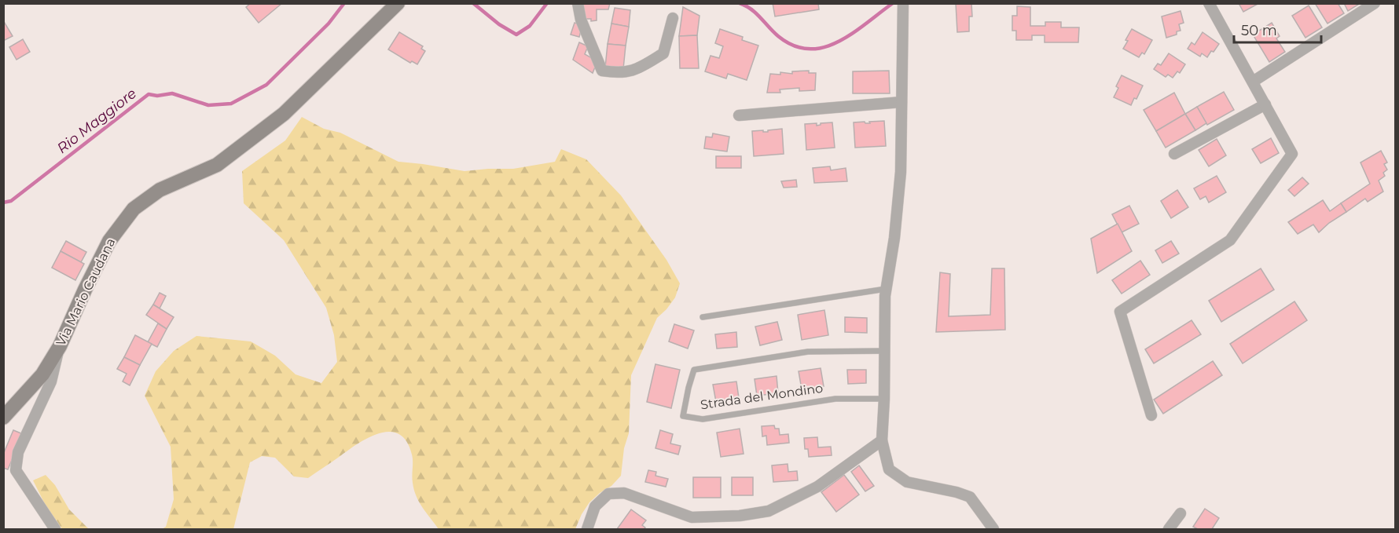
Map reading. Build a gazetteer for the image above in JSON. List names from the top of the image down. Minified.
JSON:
{"streets":{"main road":["Via Mario Caudana"],"lane":["Strada del Mondino"]},"water":["Rio Maggiore"],"scale_bar":"50 m"}
